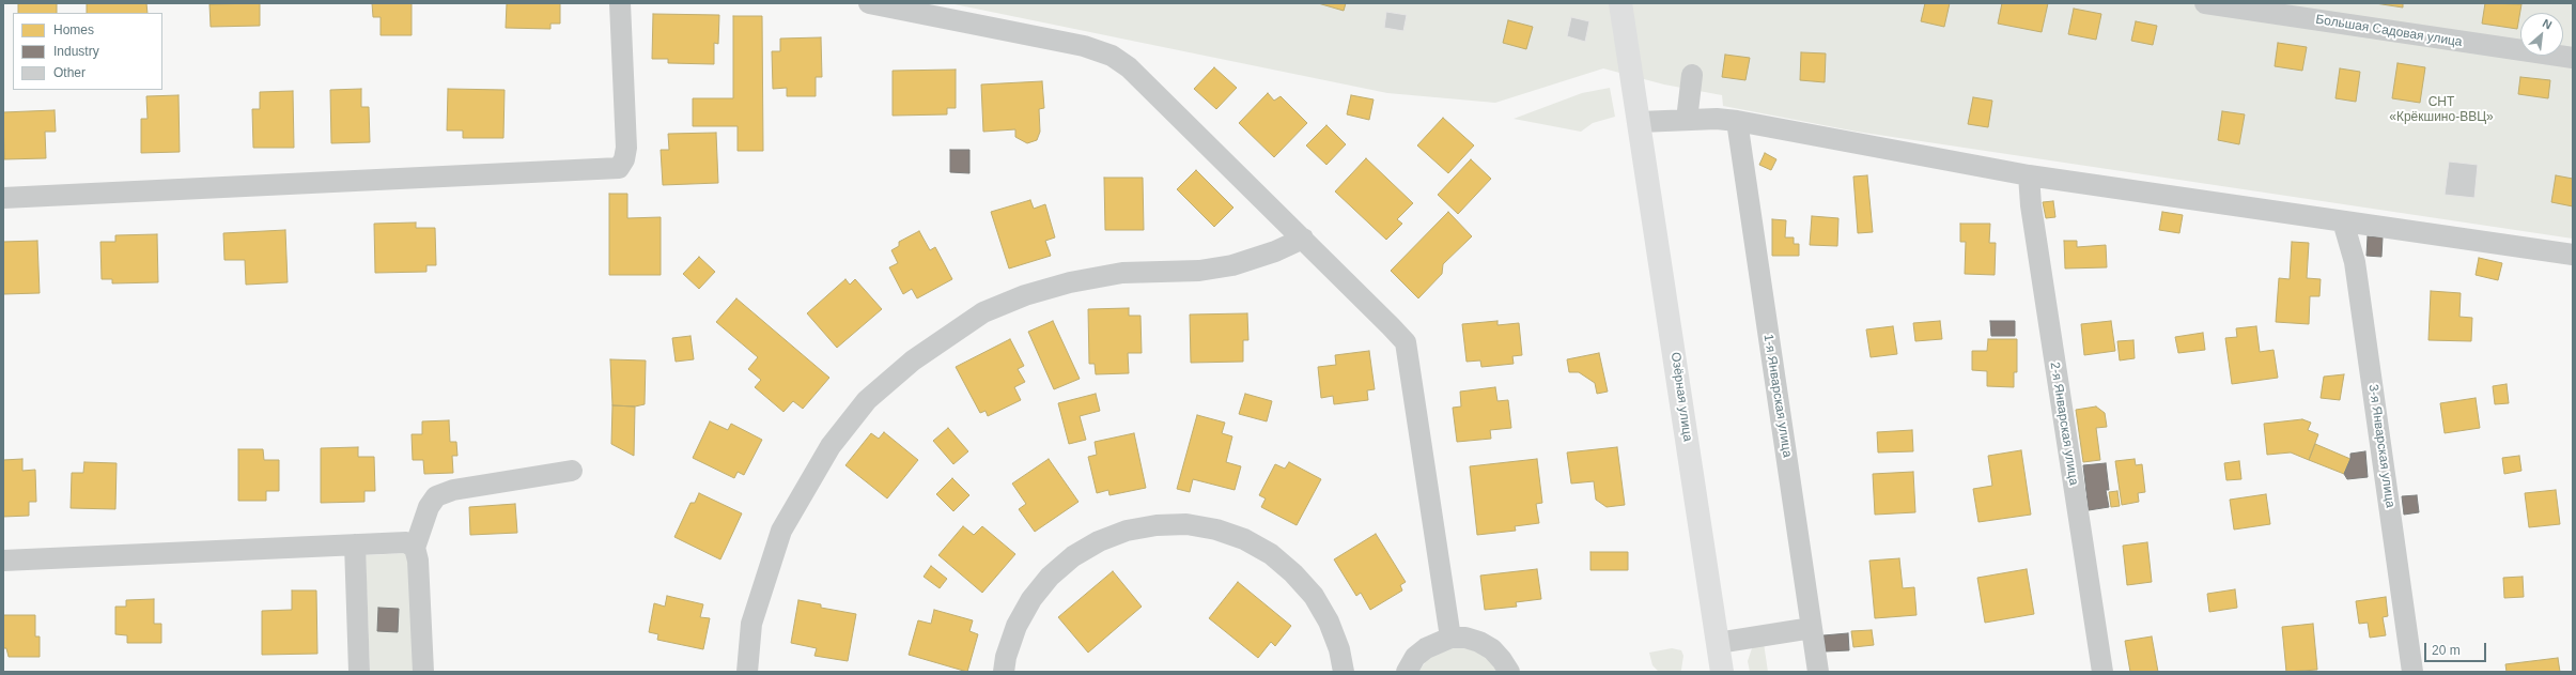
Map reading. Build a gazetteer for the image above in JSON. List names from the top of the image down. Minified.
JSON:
{"streets":{"main road":["Озёрная улица"],"street":["Большая Садовая улица","1-я Январская улица","2-я Январская улица","3-я Январская улица"]},"parks":["СНТ «Крёкшино-ВВЦ»"],"legend":["Homes","Industry","Other"],"scale_bar":"20 m","north":"top right"}
